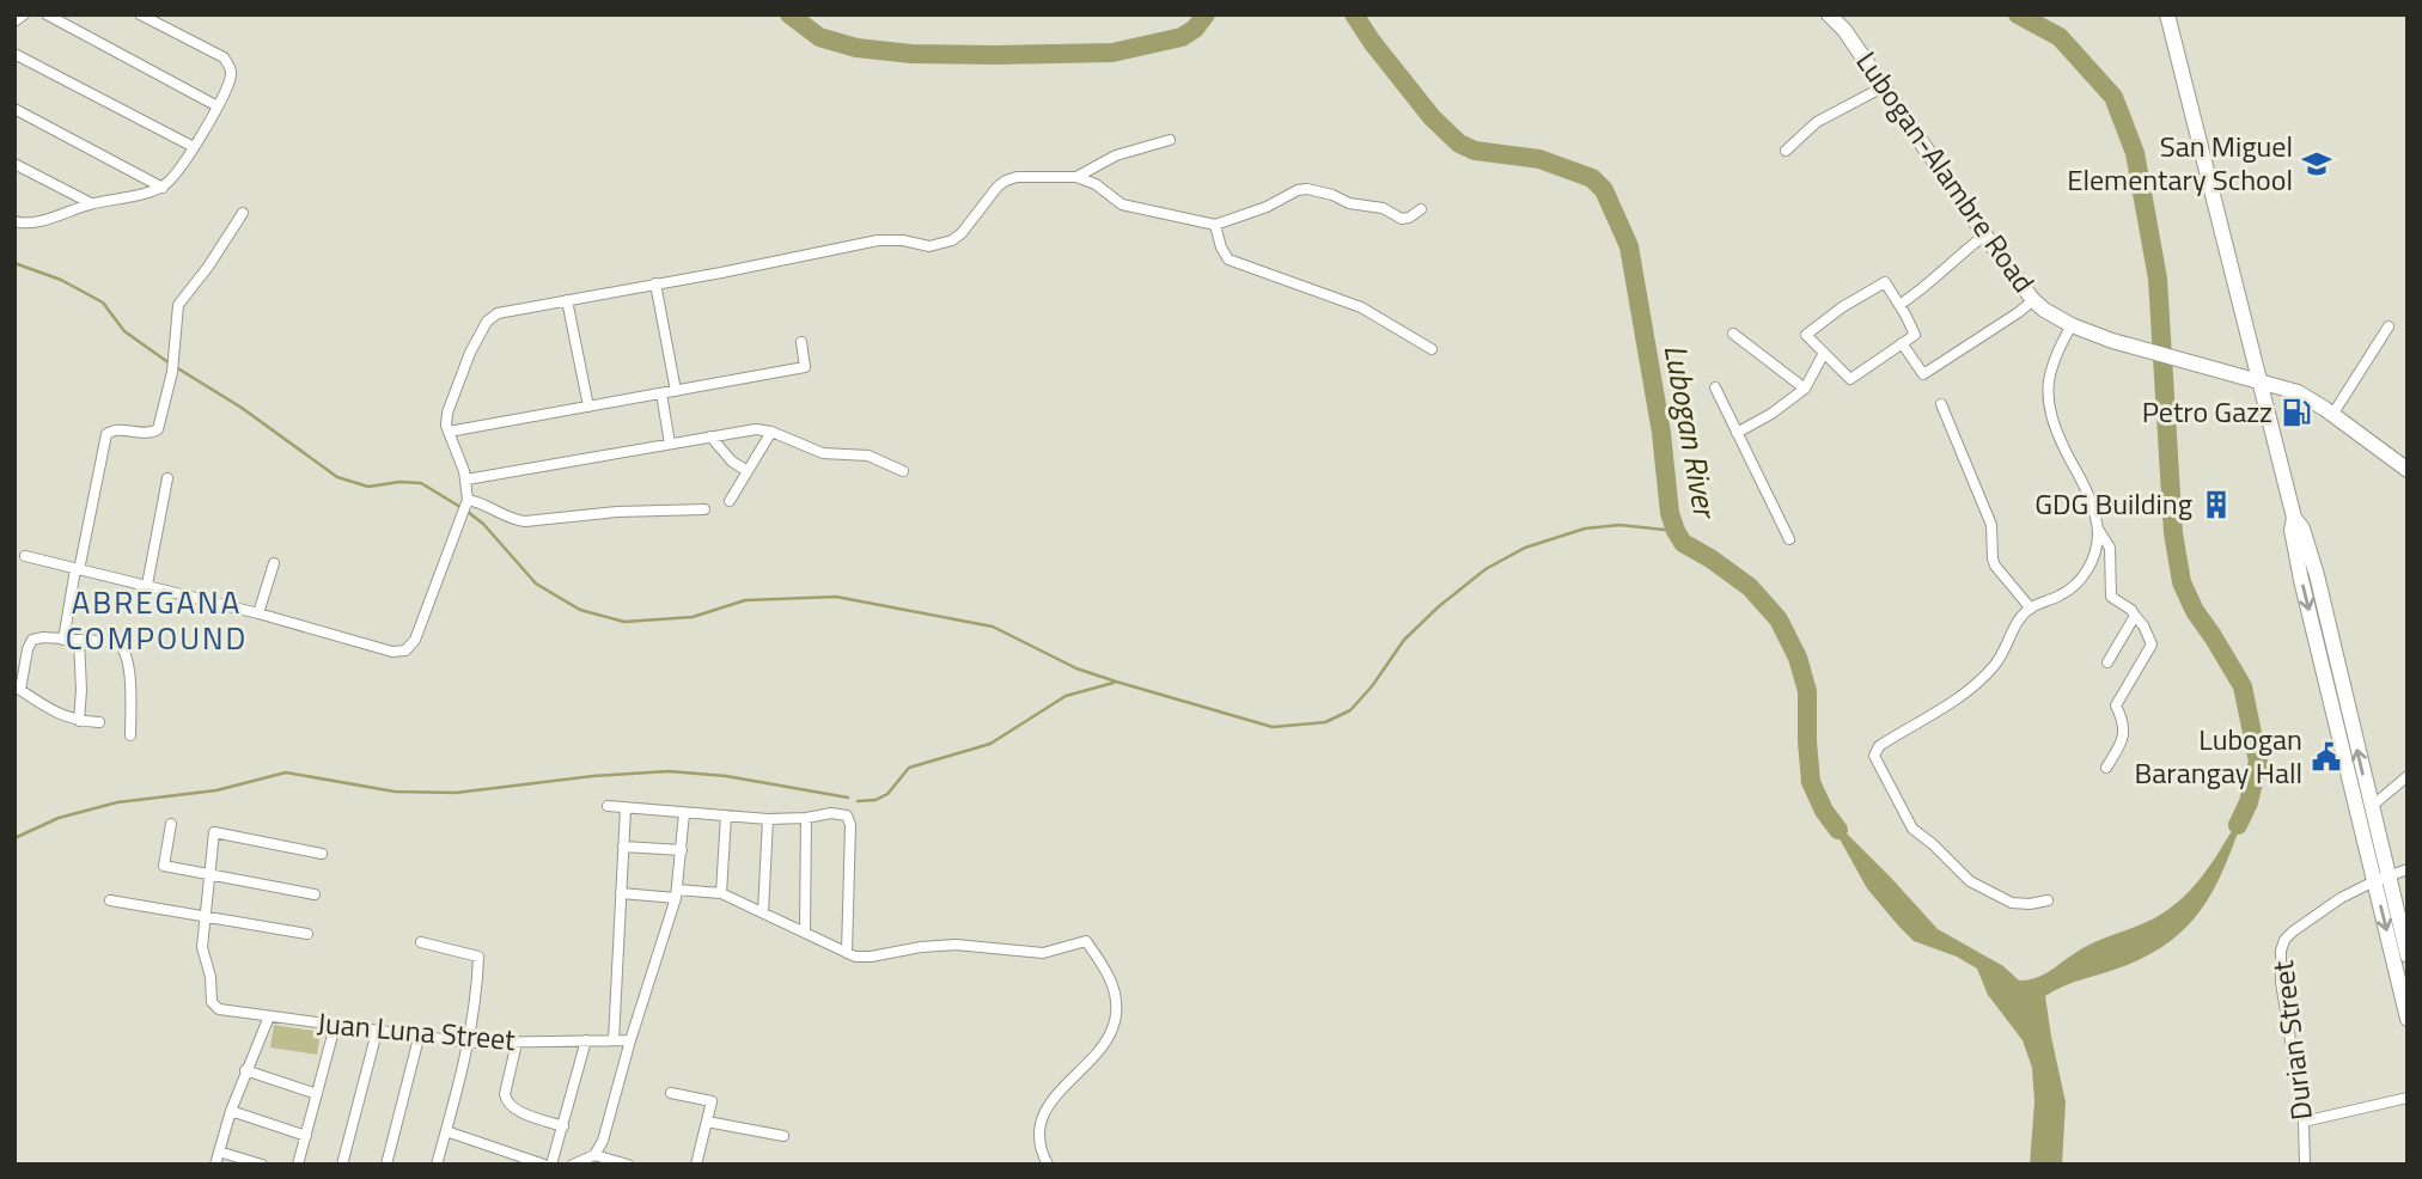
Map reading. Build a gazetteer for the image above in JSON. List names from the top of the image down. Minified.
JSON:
{"streets":{"main road":["Lubogan-Alambre Road"],"street":["Juan Luna Street","Durian Street"]},"districts":["ABREGANA COMPOUND"],"water":["Lubogan River"],"places":{"school or university":["San Miguel Elementary School"],"fuel station":["Petro Gazz"],"building":["GDG Building"],"public building":["Lubogan Barangay Hall"]}}
